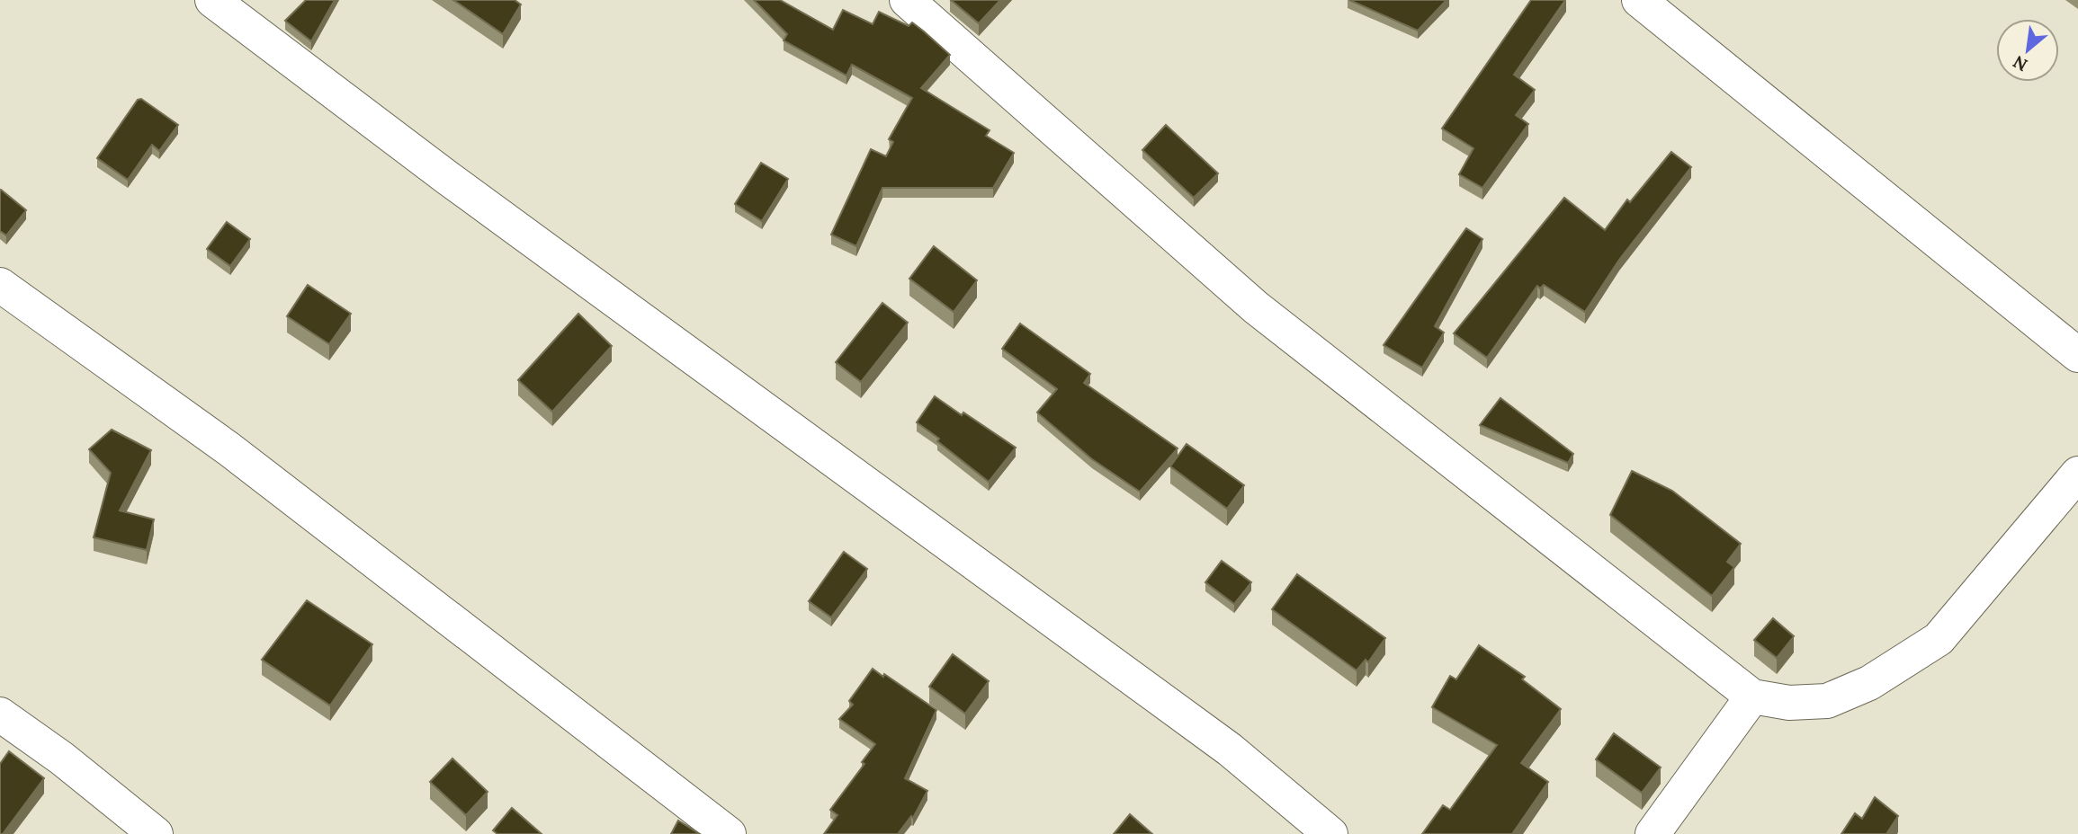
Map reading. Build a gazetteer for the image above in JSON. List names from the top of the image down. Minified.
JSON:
{"north":"bottom left"}
